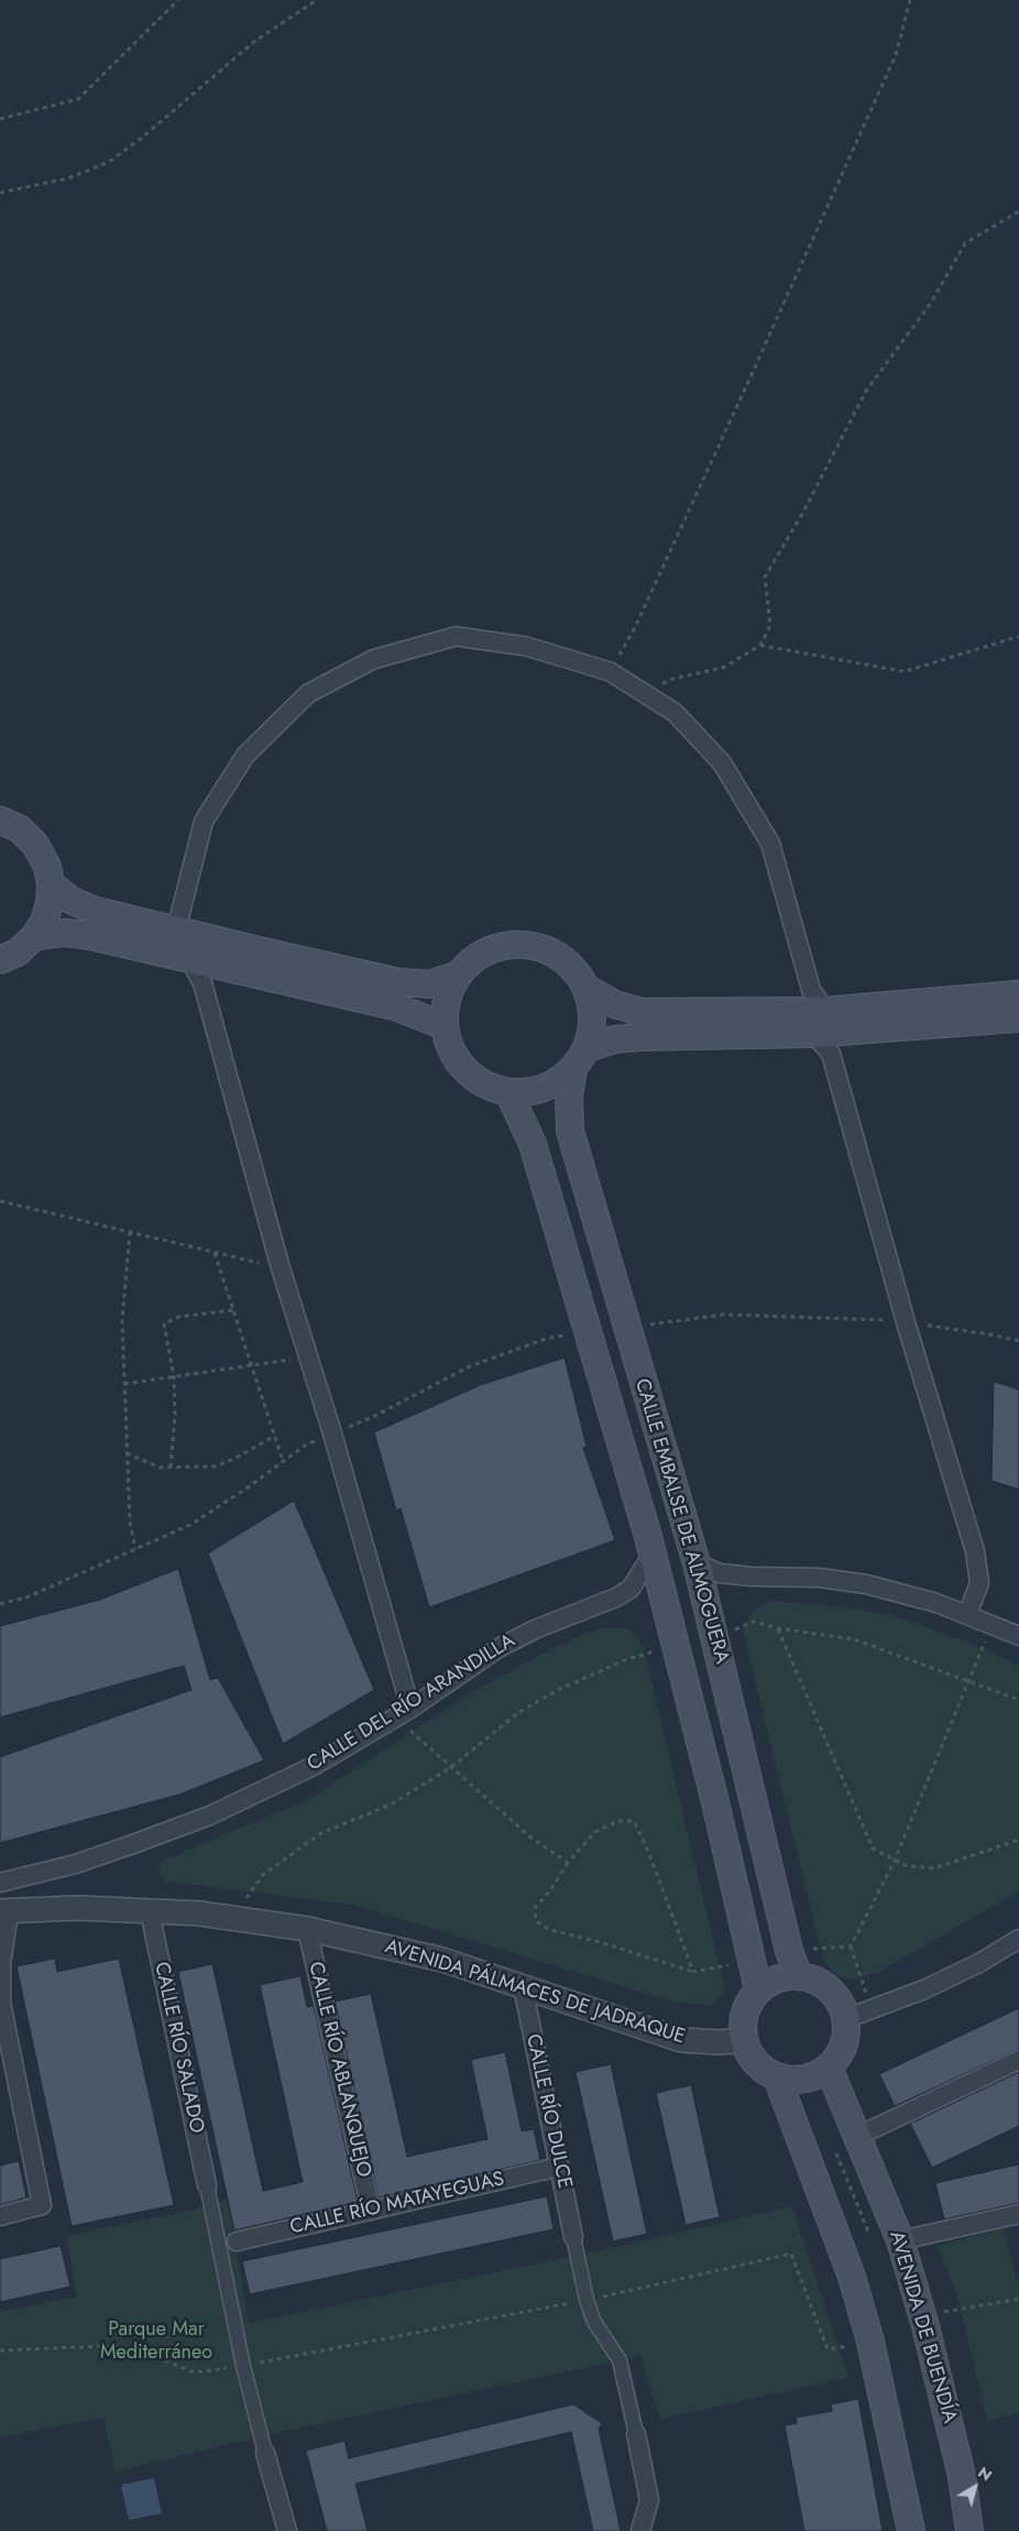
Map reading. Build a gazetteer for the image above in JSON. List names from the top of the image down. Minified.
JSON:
{"streets":{"main road":["CALLE EMBALSE DE ALMOGUERA","AVENIDA DE BUENDÍA"],"street":["CALLE DEL RÍO ARANDILLA","AVENIDA PÁLMACES DE JADRAQUE","CALLE RÍO SALADO","CALLE RÍO ABLANQUEJO","CALLE RÍO DULCE","CALLE RÍO MATAYEGUAS"]},"crossings":[["CALLE EMBALSE DE ALMOGUERA","CALLE DEL RÍO ARANDILLA"],["CALLE EMBALSE DE ALMOGUERA","AVENIDA PÁLMACES DE JADRAQUE"],["CALLE EMBALSE DE ALMOGUERA","AVENIDA DE BUENDÍA"],["AVENIDA PÁLMACES DE JADRAQUE","CALLE RÍO SALADO"],["AVENIDA PÁLMACES DE JADRAQUE","CALLE RÍO ABLANQUEJO"],["AVENIDA PÁLMACES DE JADRAQUE","CALLE RÍO DULCE"],["AVENIDA PÁLMACES DE JADRAQUE","AVENIDA DE BUENDÍA"],["CALLE RÍO ABLANQUEJO","CALLE RÍO MATAYEGUAS"],["CALLE RÍO DULCE","CALLE RÍO MATAYEGUAS"]],"parks":["Parque Mar Mediterráneo"],"north":"top right"}
